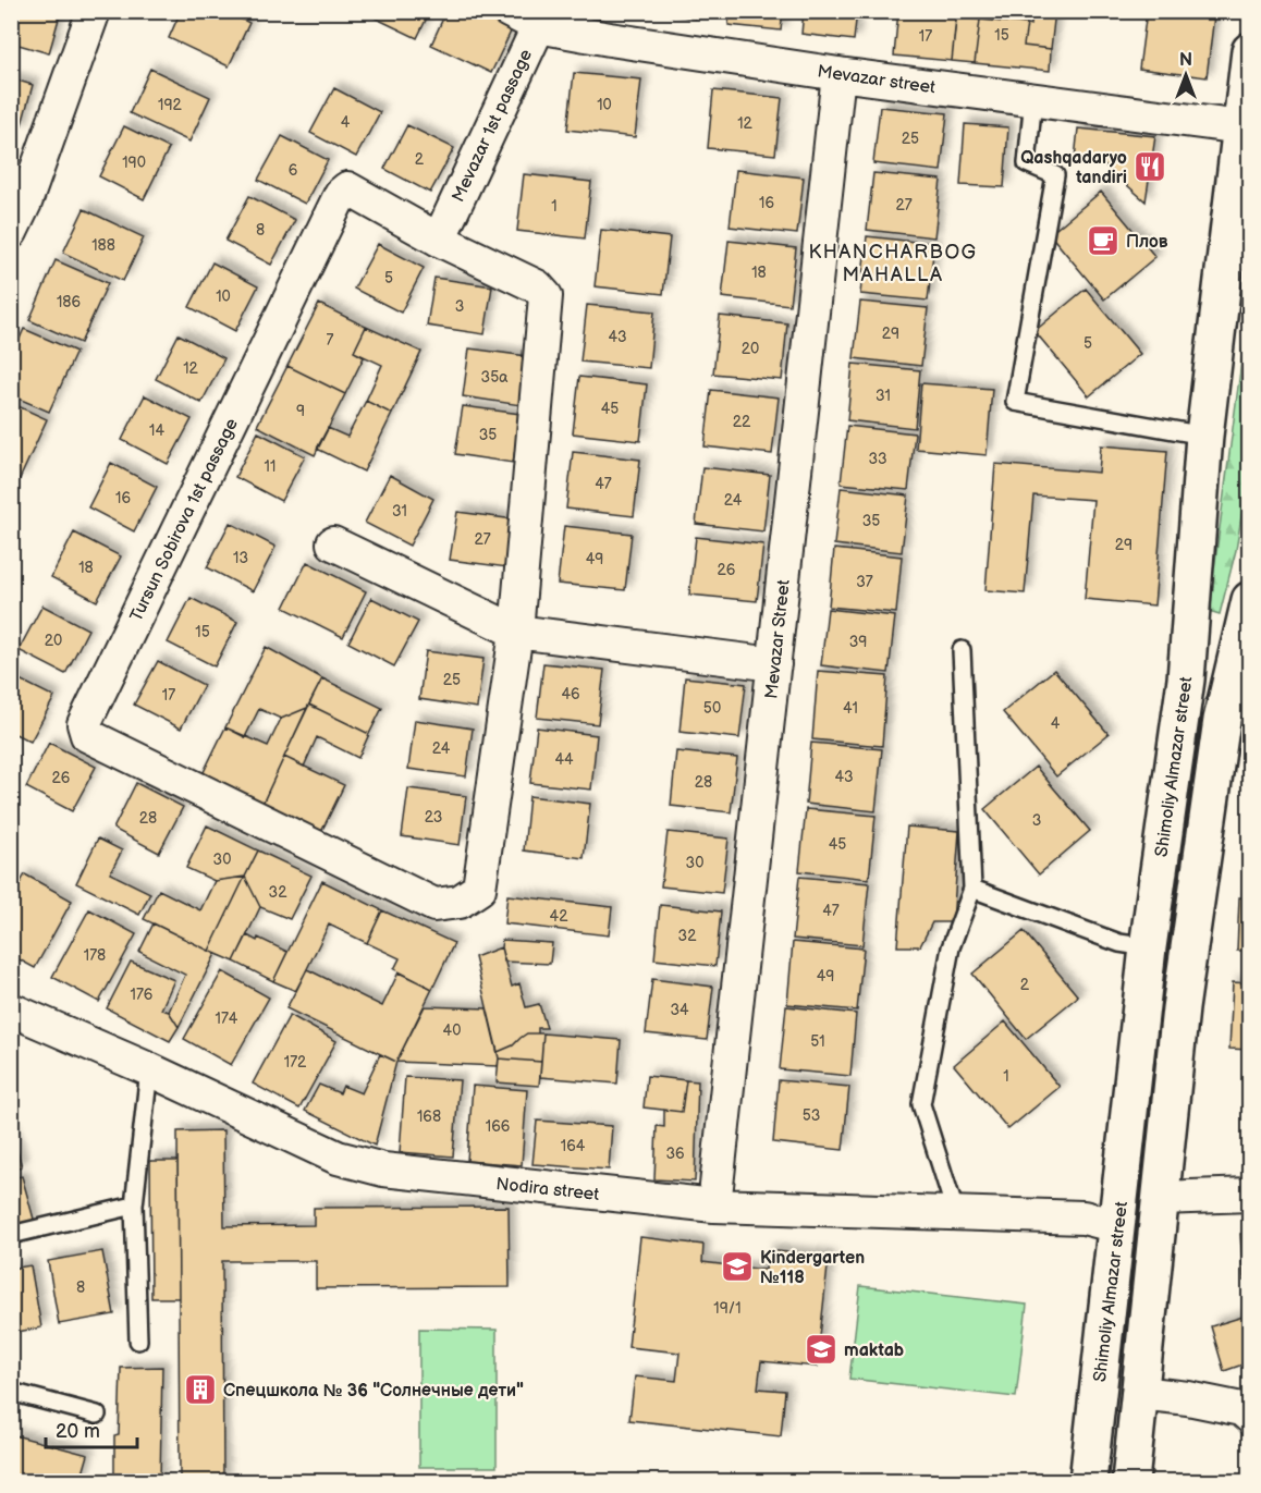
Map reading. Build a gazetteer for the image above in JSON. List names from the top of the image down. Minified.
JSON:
{"streets":{"main road":["Shimoliy Almazar street"],"street":["Mevazаr street","Mevazаr 1st passage","Tursun Sobirova 1st passage","Mevazar Street","Nodira street"]},"crossings":[["Mevazаr street","Mevazаr 1st passage"],["Mevazаr street","Mevazar Street"],["Mevazаr street","Shimoliy Almazar street"],["Mevazаr 1st passage","Tursun Sobirova 1st passage"],["Mevazar Street","Nodira street"],["Shimoliy Almazar street","Nodira street"]],"districts":["KHANCHARBOG MAHALLA"],"places":{"restaurant":["Qashqadaryo tandiri"],"cafe":["Плов"],"school or university":["Kindergarten №118","maktab"],"building":["Спецшкола № 36 \"Солнечные дети\""]},"house_numbers":["15","17","192","10","4","12","25","2","190","6","16","27","1","8","188","18","5","10","186","3","29","43","7","5","20","12","35а","31","45","9","22","14","35","33","11","47","16","24","31","35","27","29","13","49","18","26","37","15","20","39","25","46","17","50","41","4","24","44","43","26","28","23","28","3","45","30","30","32","47","42","32","178","49","2","176","34","174","40","51","172","1","53","168","166","164","36","8","19/1"],"scale_bar":"20 m","north":"top"}
